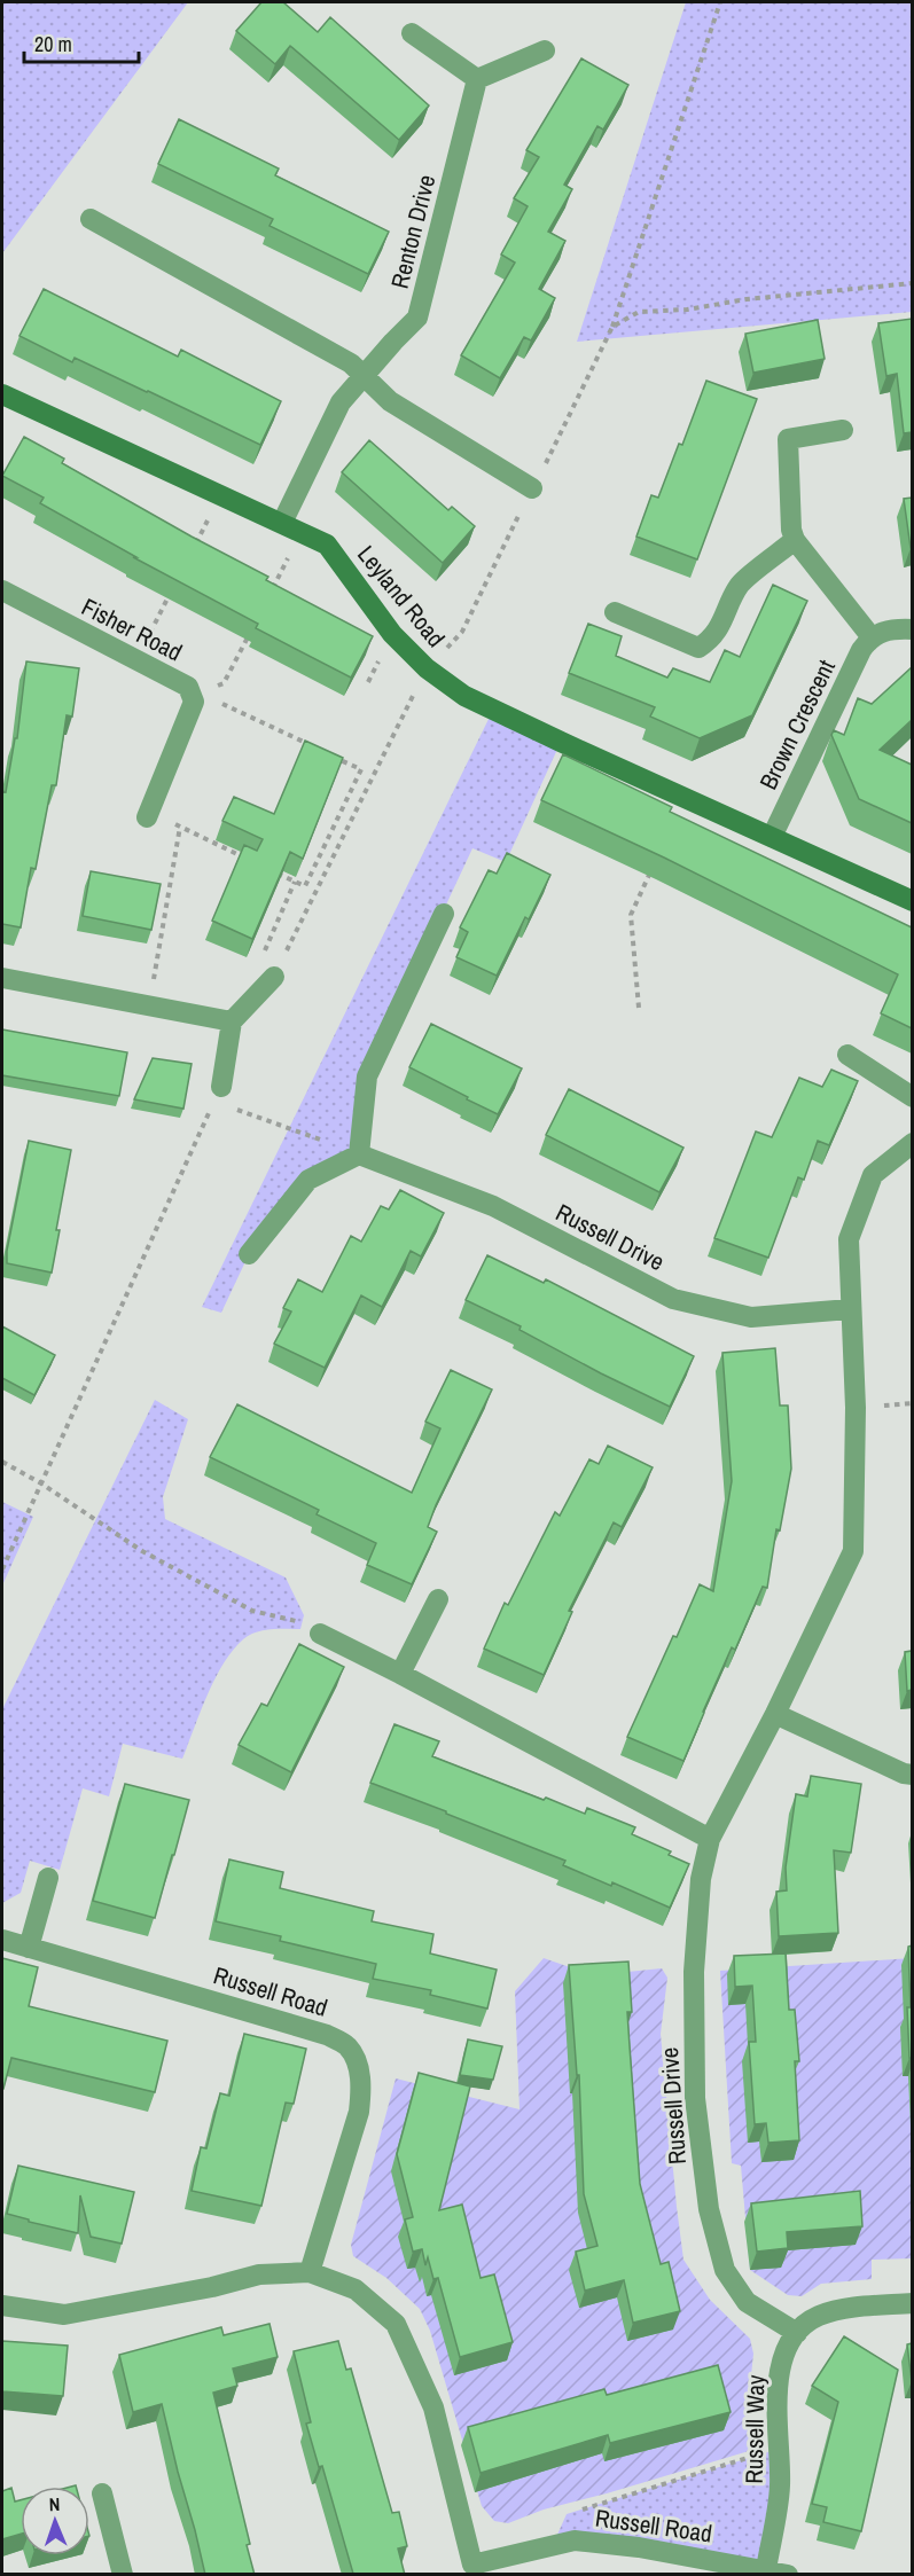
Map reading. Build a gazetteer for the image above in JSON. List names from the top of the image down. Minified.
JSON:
{"streets":{"street":["Renton Drive","Leyland Road","Fisher Road","Brown Crescent","Russell Drive","Russell Road","Russell Way"]},"crossings":[["Renton Drive","Leyland Road"],["Leyland Road","Brown Crescent"],["Russell Drive","Russell Way"],["Russell Road","Russell Way"]],"scale_bar":"20 m","north":"top"}
